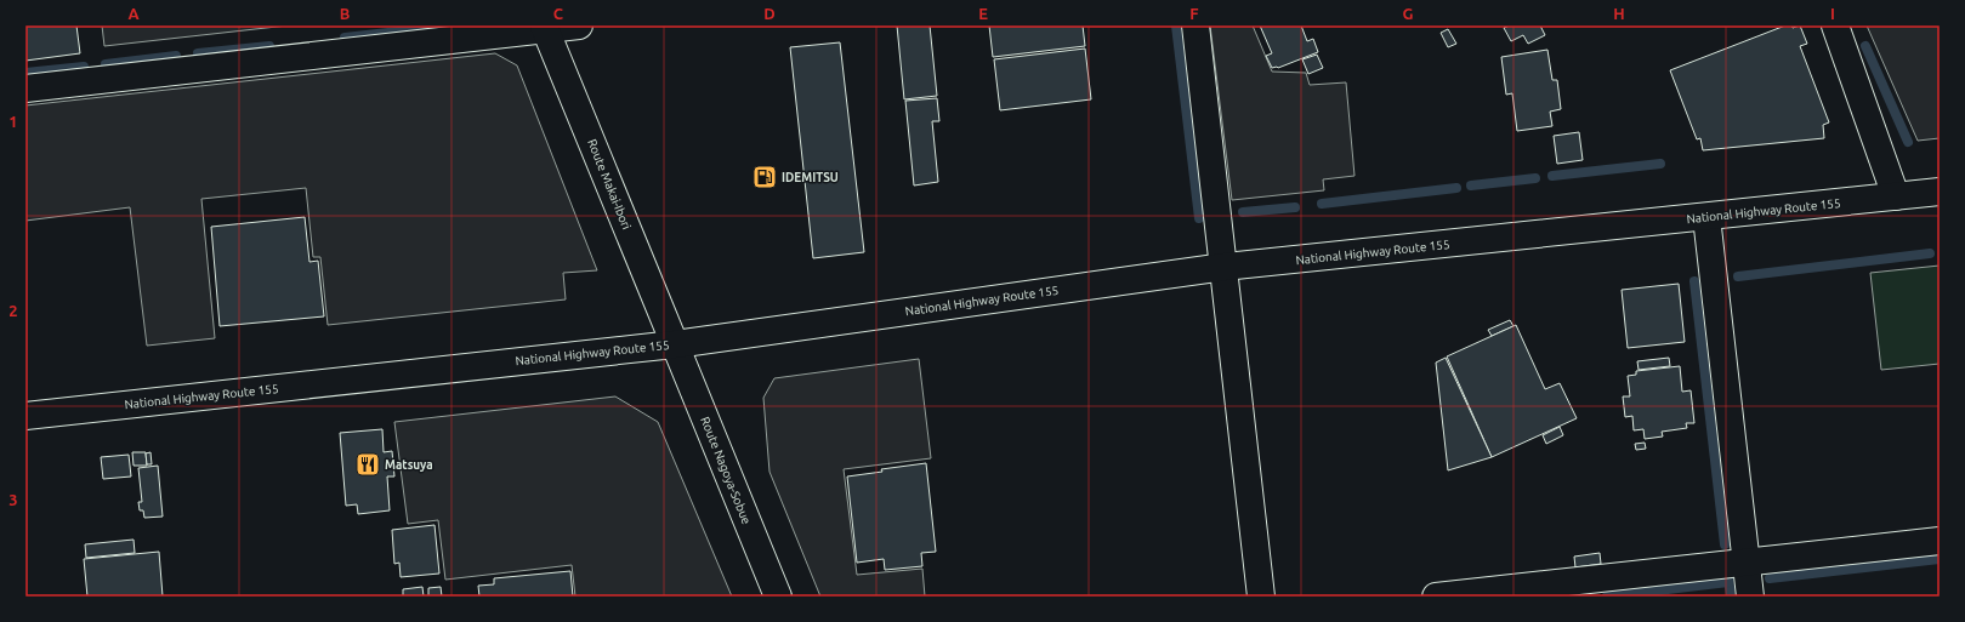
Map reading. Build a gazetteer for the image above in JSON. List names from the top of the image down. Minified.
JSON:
{"streets":{"main road":["Route Makai-Ibori","National Highway Route 155","Route Nagoya-Sobue"]},"crossings":[["Route Makai-Ibori","National Highway Route 155"],["Route Makai-Ibori","Route Nagoya-Sobue"],["National Highway Route 155","Route Nagoya-Sobue"]],"places":{"fuel station":["IDEMITSU"],"restaurant":["Matsuya"]},"grid":{"columns":["A","B","C","D","E","F","G","H","I"],"rows":["1","2","3"]}}
